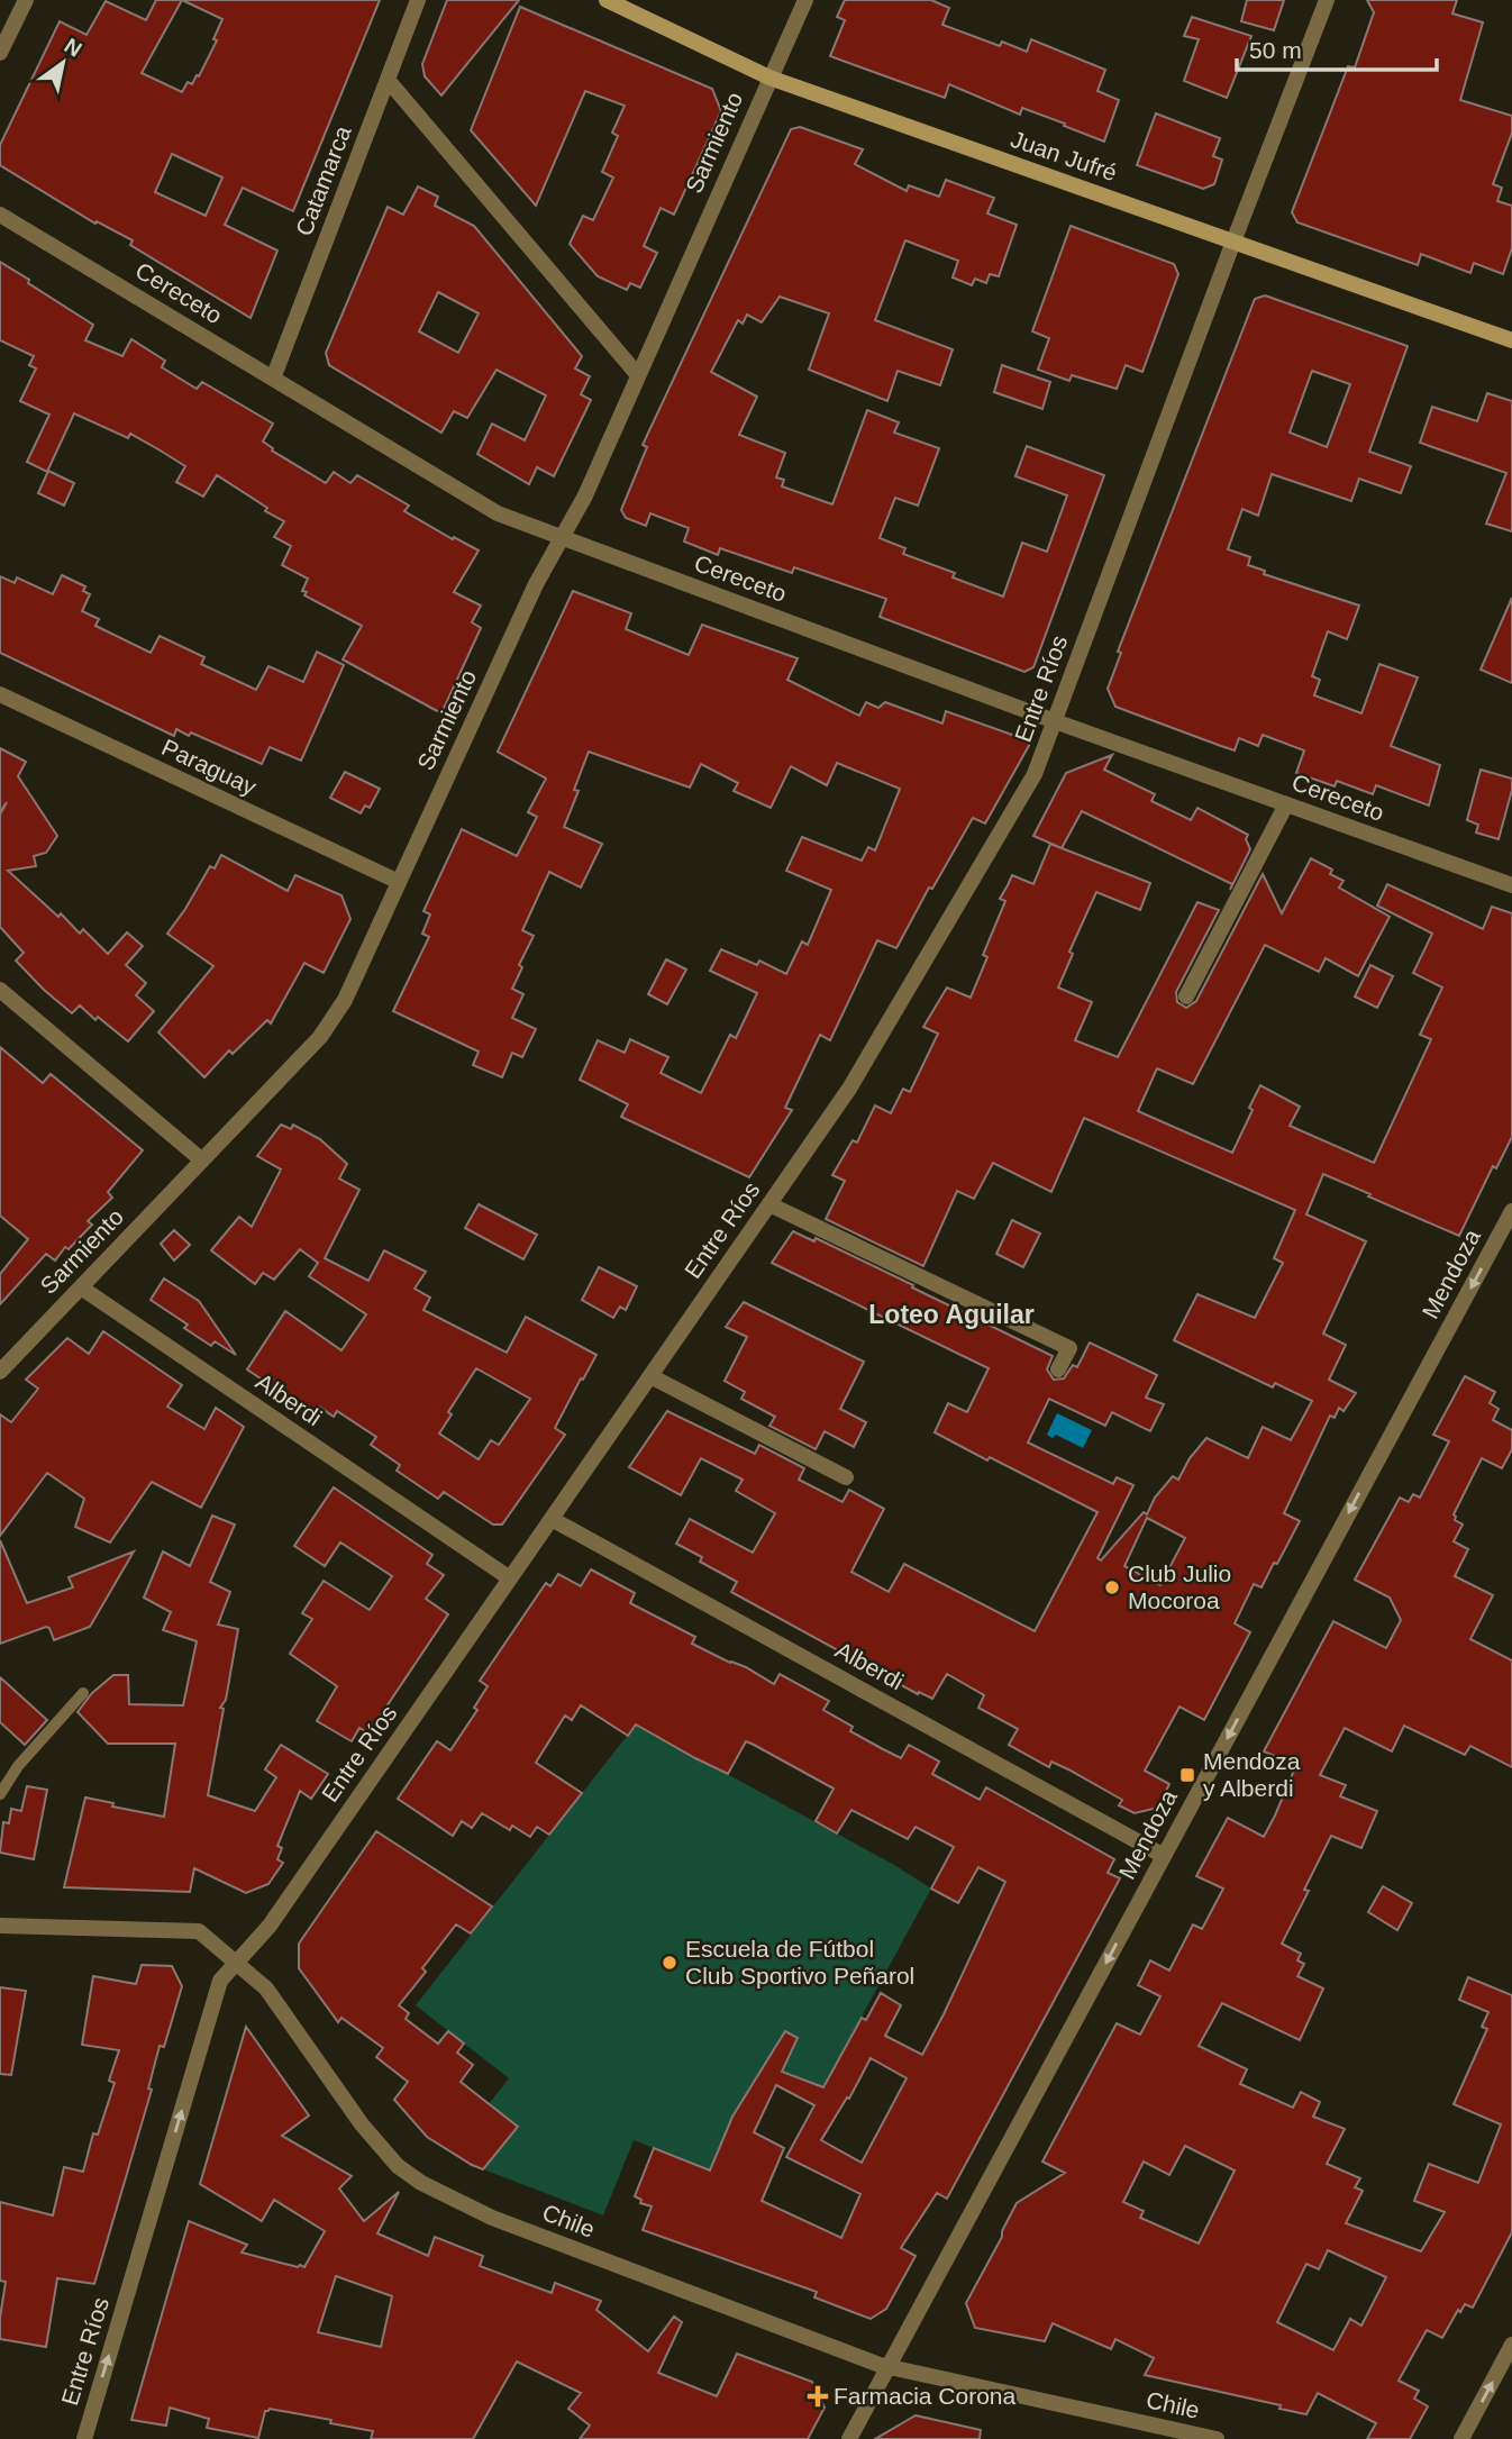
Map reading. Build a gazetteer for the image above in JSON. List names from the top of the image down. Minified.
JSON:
{"streets":{"street":["Sarmiento","Juan Jufré","Catamarca","Cereceto","Entre Ríos","Paraguay","Mendoza","Alberdi","Chile"]},"crossings":[["Sarmiento","Juan Jufré"],["Sarmiento","Cereceto"],["Sarmiento","Paraguay"],["Sarmiento","Alberdi"],["Juan Jufré","Entre Ríos"],["Catamarca","Cereceto"],["Cereceto","Entre Ríos"],["Entre Ríos","Alberdi"],["Entre Ríos","Chile"],["Mendoza","Alberdi"],["Mendoza","Chile"]],"one_way":["Mendoza"],"districts":["Loteo Aguilar"],"places":{"other":["Club Julio Mocoroa","Escuela de Fútbol Club Sportivo Peñarol"],"transit":["Mendoza y Alberdi"],"health":["Farmacia Corona"]},"scale_bar":"50 m","north":"top right"}
